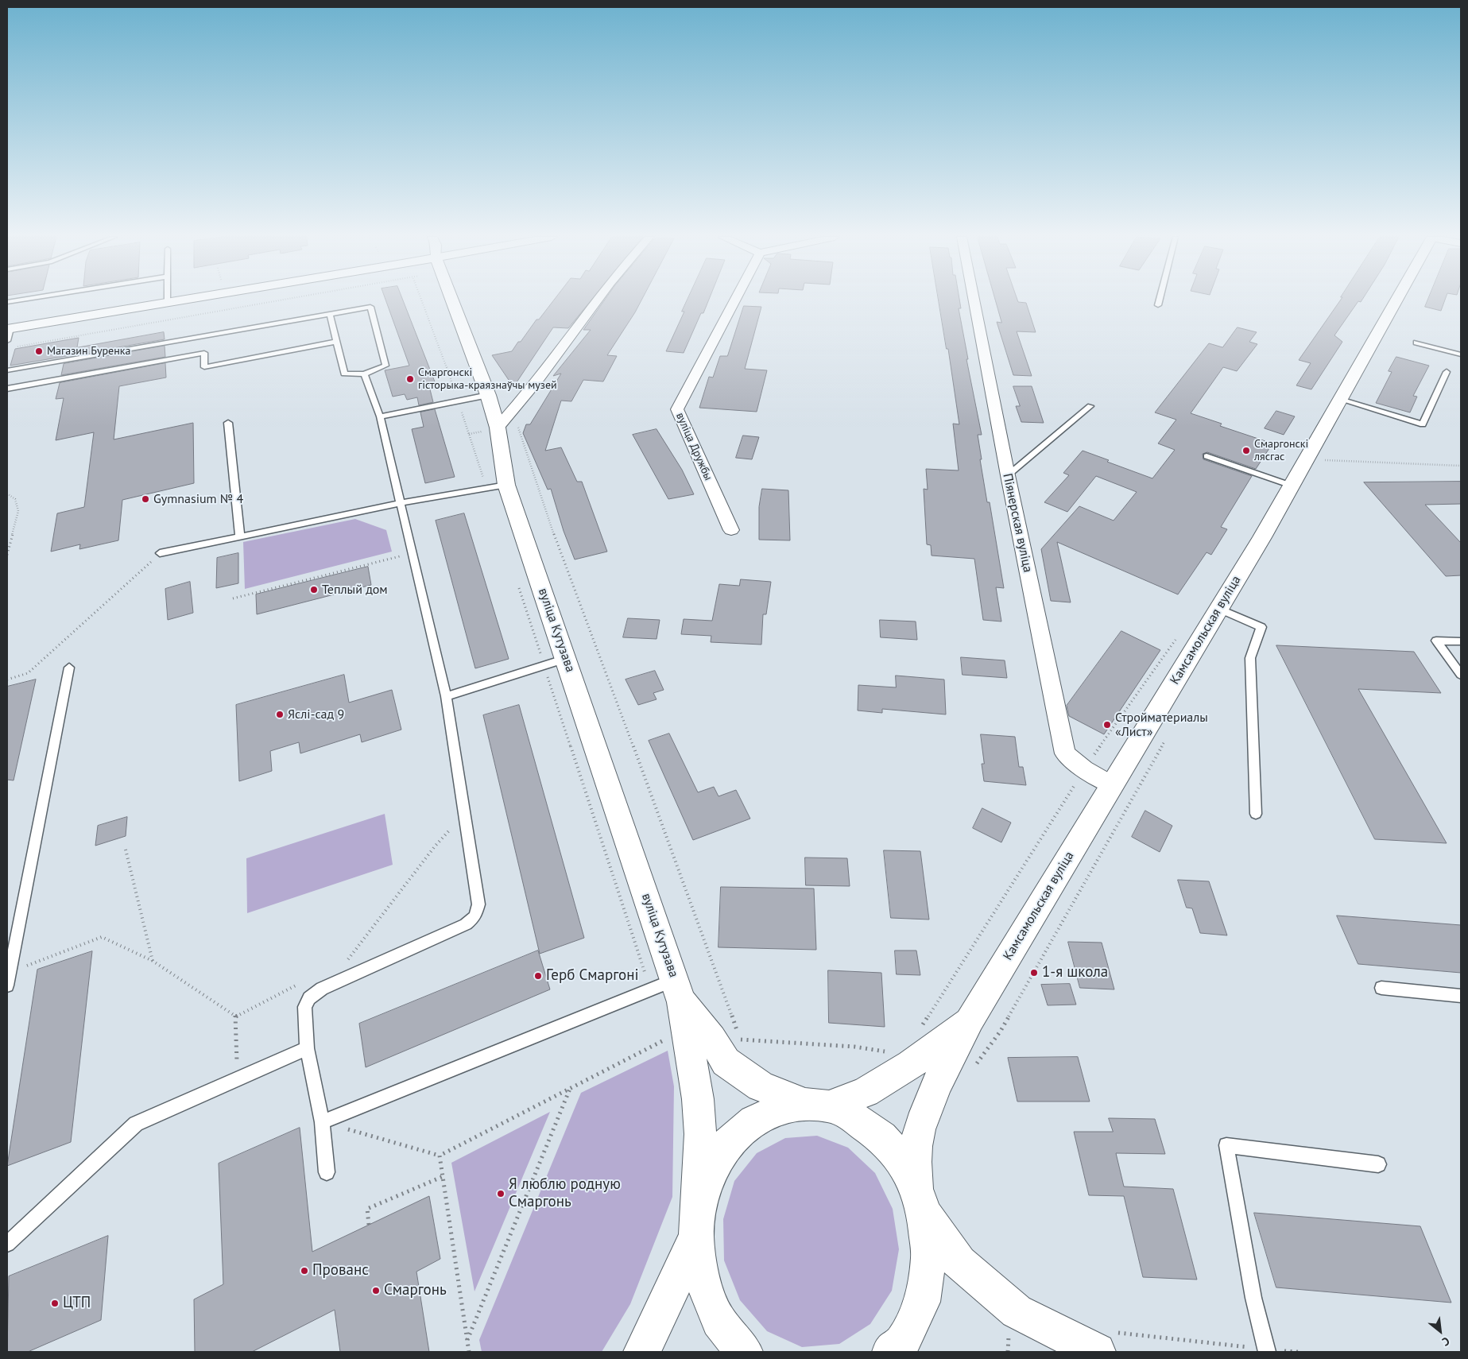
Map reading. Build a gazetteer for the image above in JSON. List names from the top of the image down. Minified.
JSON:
{"streets":{"main road":["вуліца Кутузава","Камсамольская вуліца"],"street":["вуліца Дружбы","Піянерская вуліца"]},"crossings":[["Піянерская вуліца","Камсамольская вуліца"],["вуліца Кутузава","Камсамольская вуліца"]],"places":["Магазин Буренка","Смаргонскі гісторыка-краязнаўчы музей","Смаргонскі лясгас","Gymnasium № 4","Теплый дом","Яслі-сад 9","Стройматериалы «Лист»","1-я школа","Герб Смаргоні","Я люблю родную Смаргонь","Прованс","Смаргонь","ЦТП"],"north":"bottom right"}
